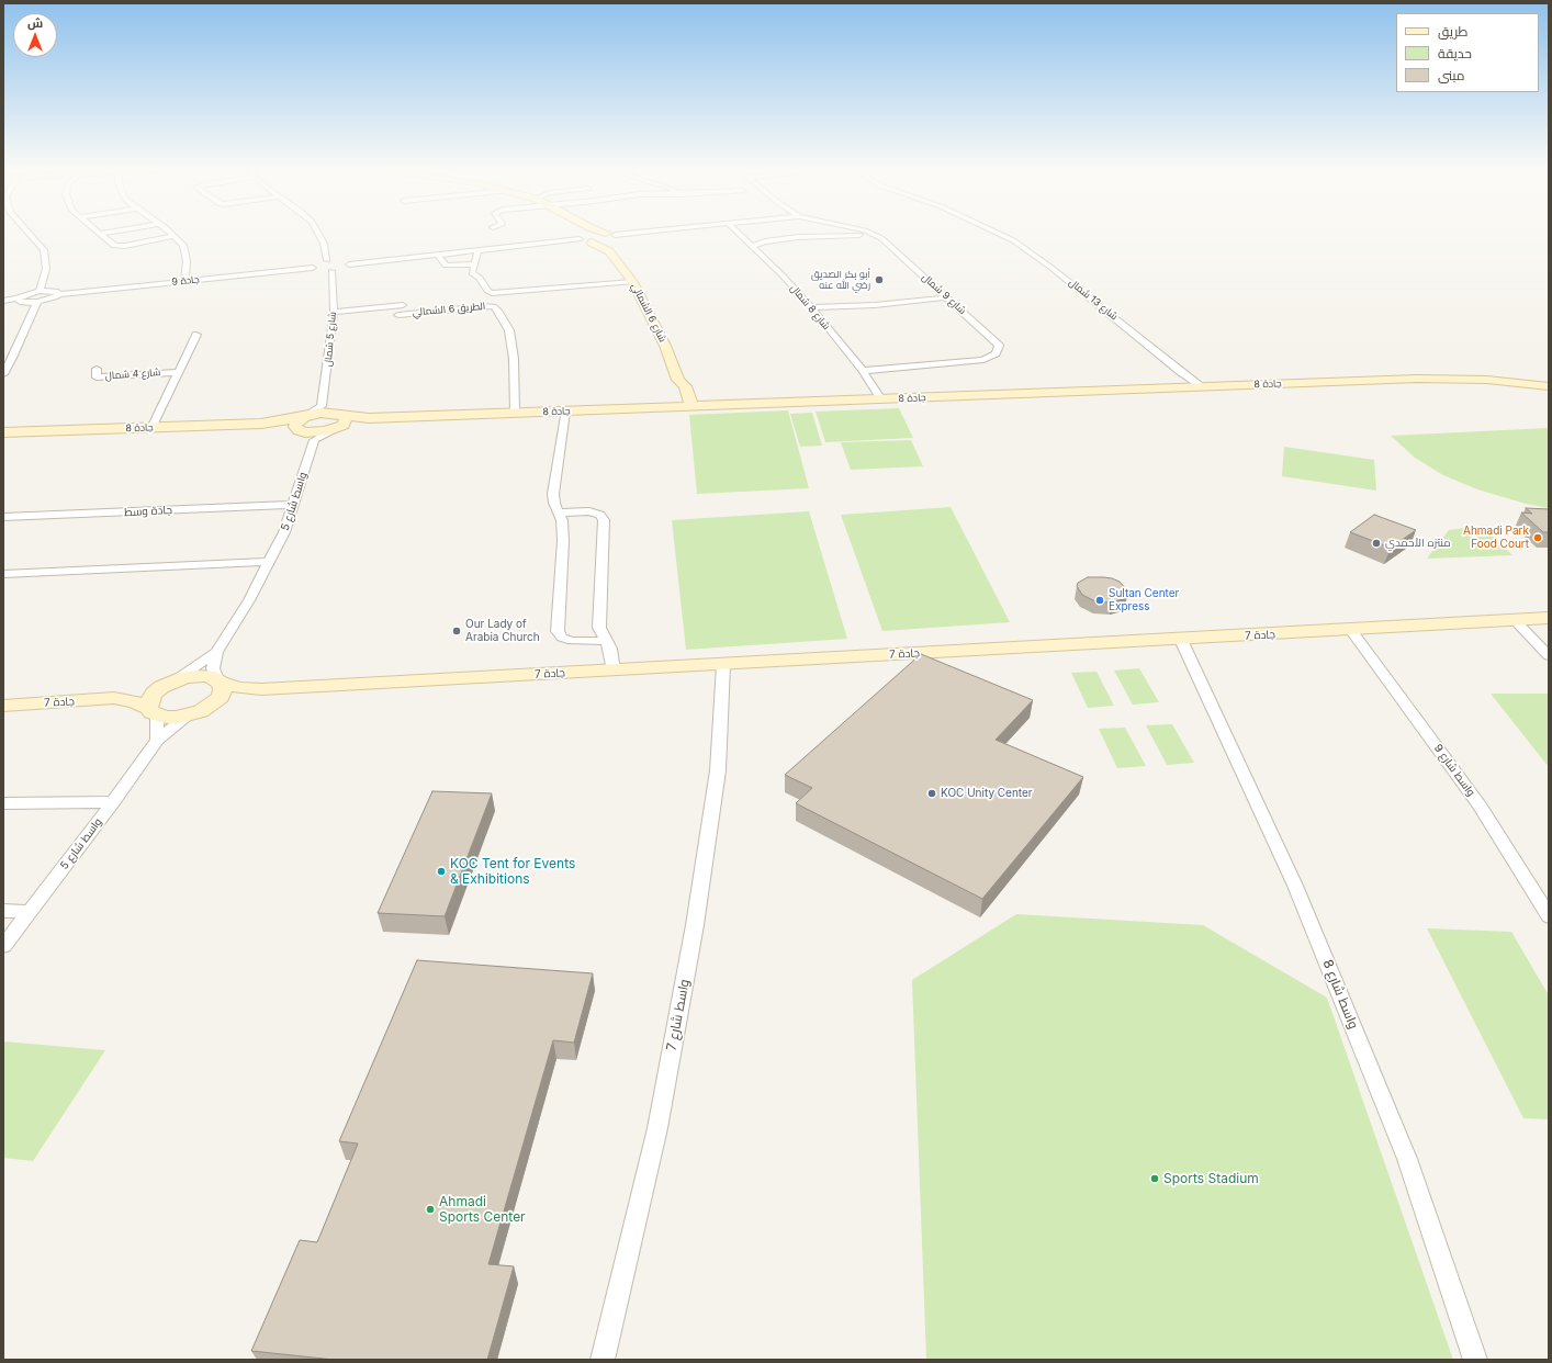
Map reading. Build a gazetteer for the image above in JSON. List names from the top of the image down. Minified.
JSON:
{"streets":{"main road":["شارع 6 الشمالي","جادة 8","جادة 7"],"street":["جادة 9","شارع 9 شمال","شارع 13 شمال","شارع 8 شمال","الطريق 6 الشمالي","شارع 5 شمال","شارع 4 شمال","واسط شارع 5","جادة وسط","واسط شارع 9","واسط شارع 8","واسط شارع 7"]},"crossings":[["جادة 9","شارع 5 شمال"],["شارع 9 شمال","شارع 8 شمال"],["شارع 13 شمال","جادة 8"],["شارع 8 شمال","جادة 8"],["الطريق 6 الشمالي","جادة 8"],["شارع 6 الشمالي","جادة 8"],["شارع 4 شمال","جادة 8"],["جادة 8","واسط شارع 5"],["واسط شارع 5","جادة وسط"],["واسط شارع 5","جادة 7"],["جادة 7","واسط شارع 9"],["جادة 7","واسط شارع 8"],["جادة 7","واسط شارع 7"]],"places":["أبو بكر الصديق رضي الله عنه","Ahmadi Park Food Court","منتزه الأحمدي","Sultan Center Express","Our Lady of Arabia Church","KOC Unity Center","KOC Tent for Events & Exhibitions","Sports Stadium","Ahmadi Sports Center"],"legend":["طريق","حديقة","مبنى"],"north":"top"}
